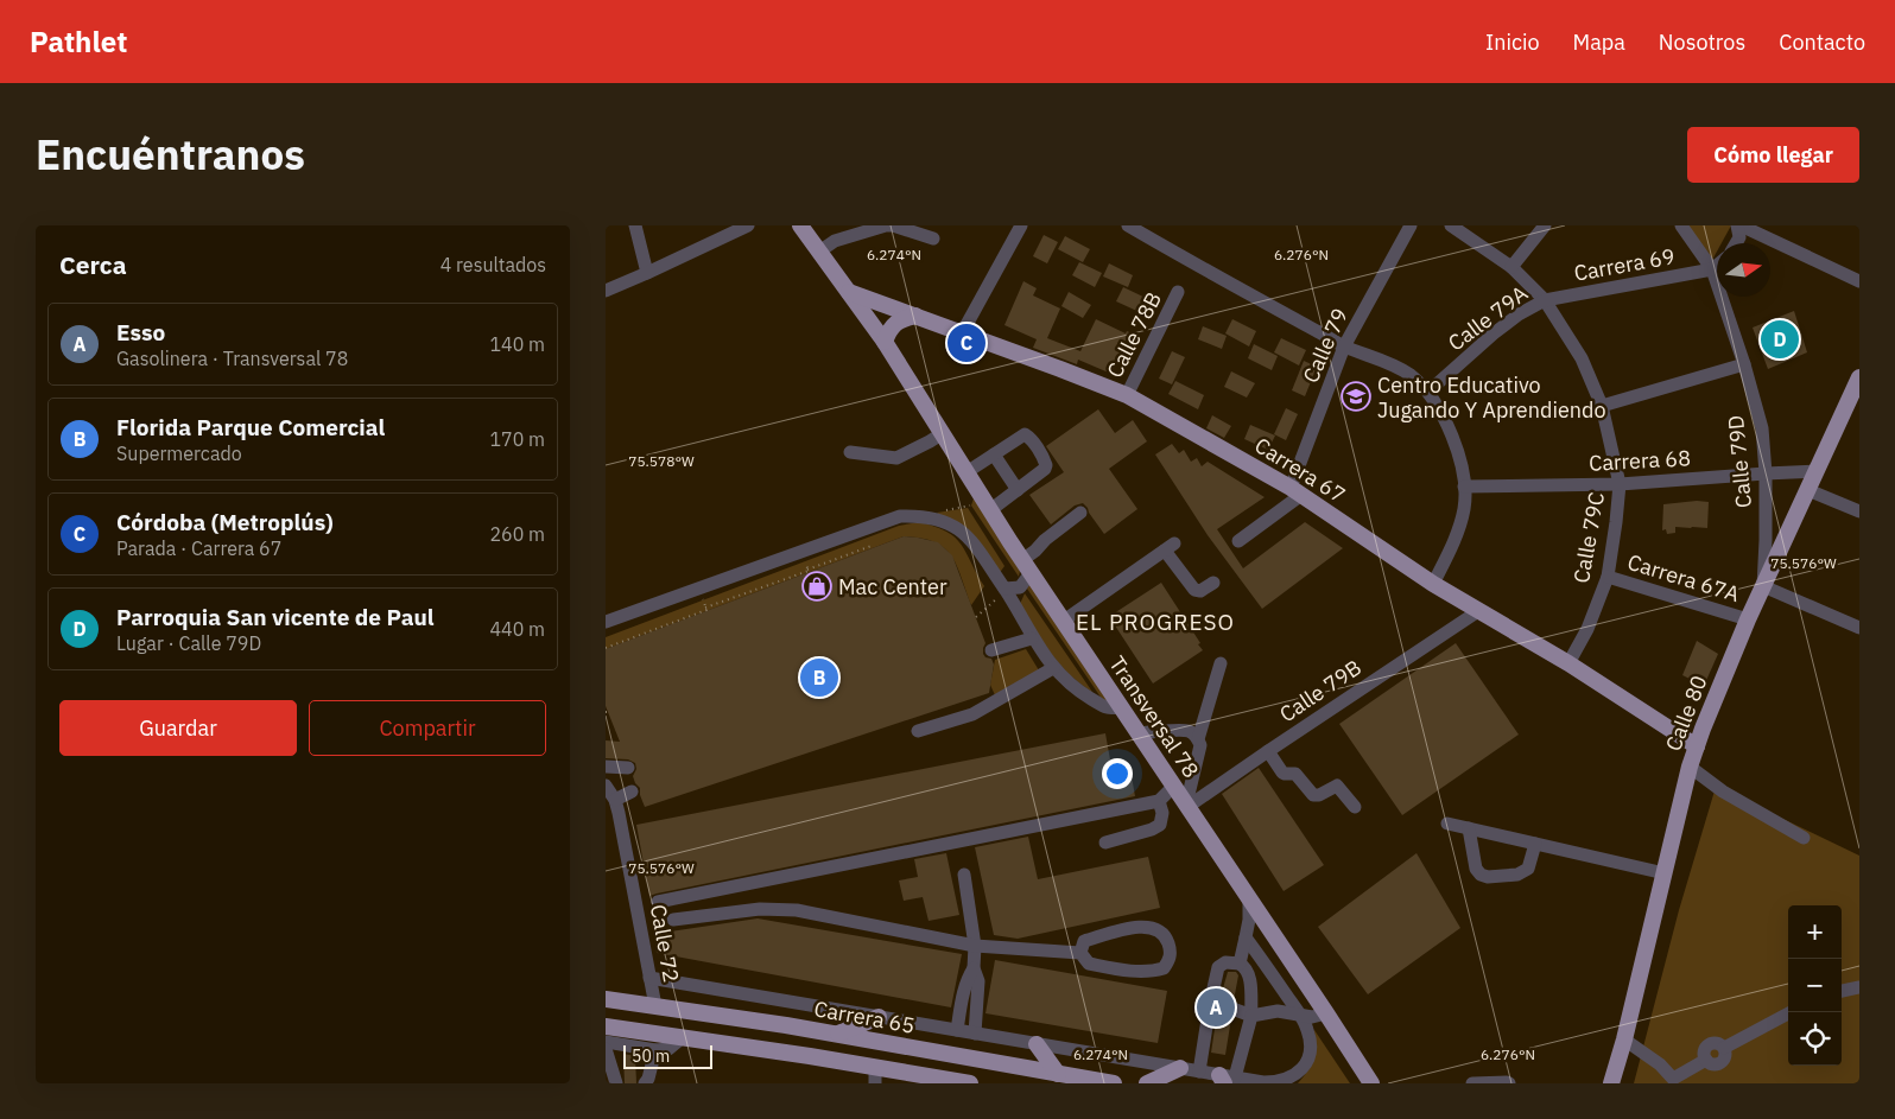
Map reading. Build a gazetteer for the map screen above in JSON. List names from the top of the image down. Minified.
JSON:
{"streets":{"main road":["Carrera 67","Calle 80","Transversal 78","Carrera 65"],"street":["Carrera 69","Calle 79A","Calle 78B","Calle 79","Carrera 68","Calle 79D","Calle 79C","Carrera 67A","Calle 79B","Calle 72"]},"crossings":[["Carrera 69","Calle 79A"],["Carrera 69","Calle 79D"],["Carrera 69","Calle 79C"],["Calle 79A","Calle 79C"],["Calle 78B","Carrera 67"],["Calle 79","Carrera 67"],["Carrera 68","Calle 79D"],["Carrera 68","Calle 79C"],["Carrera 68","Calle 80"],["Calle 79D","Carrera 67A"],["Calle 79D","Calle 80"],["Carrera 67","Calle 79C"],["Carrera 67","Calle 79B"],["Carrera 67","Calle 80"],["Carrera 67","Transversal 78"],["Calle 79C","Carrera 67A"],["Carrera 67A","Calle 80"],["Calle 79B","Transversal 78"],["Calle 72","Carrera 65"]],"districts":["EL PROGRESO"],"places":{"school or university":["Centro Educativo Jugando Y Aprendiendo"],"shop":["Mac Center"]},"scale_bar":"50 m","north":"right","page":{"header":"Pathlet","nav":["Inicio","Mapa","Nosotros","Contacto"],"title":"Encuéntranos","buttons":["Cómo llegar",["Guardar","Compartir"]],"heading":["Cerca","4 resultados"],"list":[{"mark":"A","name":"Esso","note":"Gasolinera · Transversal 78","value":"140 m"},{"mark":"B","name":"Florida Parque Comercial","note":"Supermercado","value":"170 m"},{"mark":"C","name":"Córdoba (Metroplús)","note":"Parada · Carrera 67","value":"260 m"},{"mark":"D","name":"Parroquia San vicente de Paul","note":"Lugar · Calle 79D","value":"440 m"}],"pins":["D","C","B","A"],"map_buttons":["+","−"],"scale":"50 m"},"coordinates":["6.274°N","6.276°N","75.578°W","75.576°W"]}
